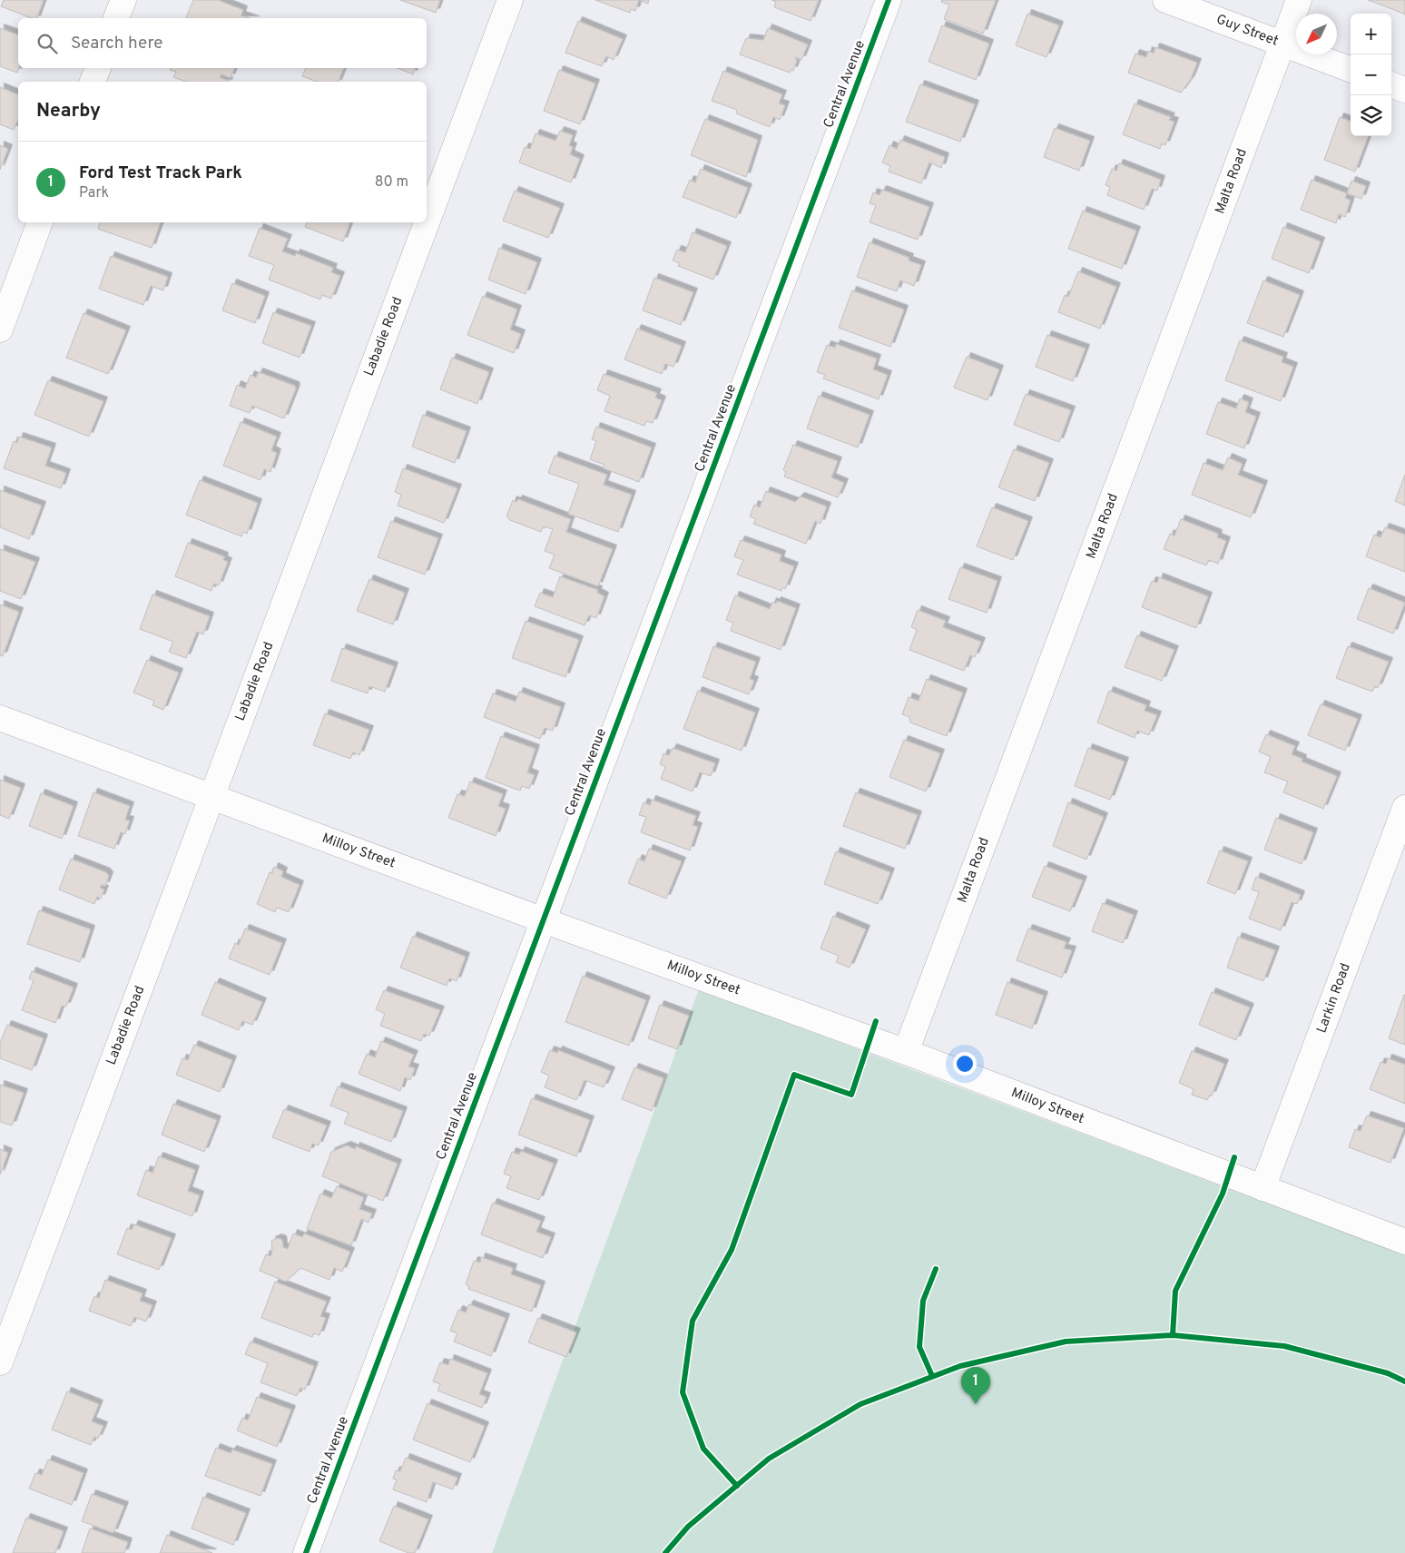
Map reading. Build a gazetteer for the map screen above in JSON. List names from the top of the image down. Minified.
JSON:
{"streets":{"street":["Guy Street","Central Avenue","Malta Road","Labadie Road","Milloy Street","Larkin Road"]},"crossings":[["Guy Street","Malta Road"],["Central Avenue","Milloy Street"],["Malta Road","Milloy Street"],["Labadie Road","Milloy Street"],["Milloy Street","Larkin Road"]],"north":"bottom left","page":{"map_buttons":["+","−"],"search":"Search here","heading":"Nearby","list":[{"mark":"1","name":"Ford Test Track Park","note":"Park","value":"80 m"}],"pins":"1"}}
